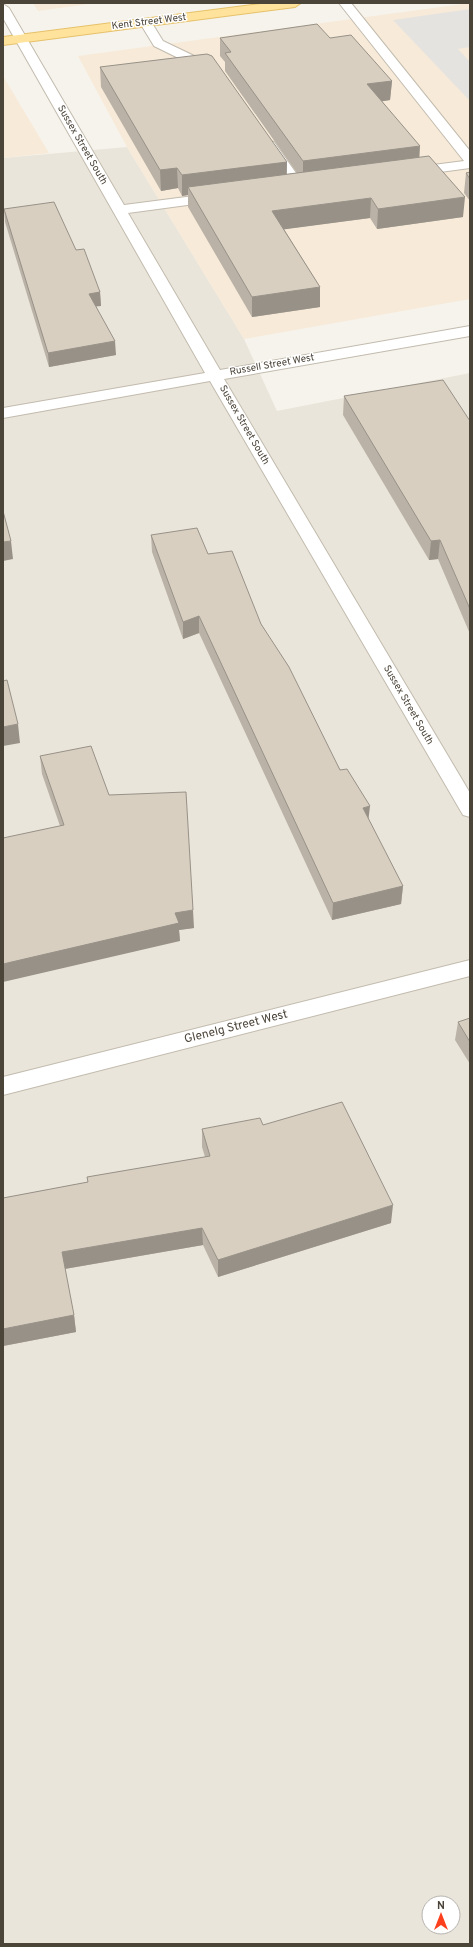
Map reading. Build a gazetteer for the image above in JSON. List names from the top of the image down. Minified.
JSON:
{"streets":{"main road":["Kent Street West"],"street":["Sussex Street South","Russell Street West","Glenelg Street West"]},"crossings":[["Kent Street West","Sussex Street South"],["Sussex Street South","Russell Street West"]],"north":"top"}
